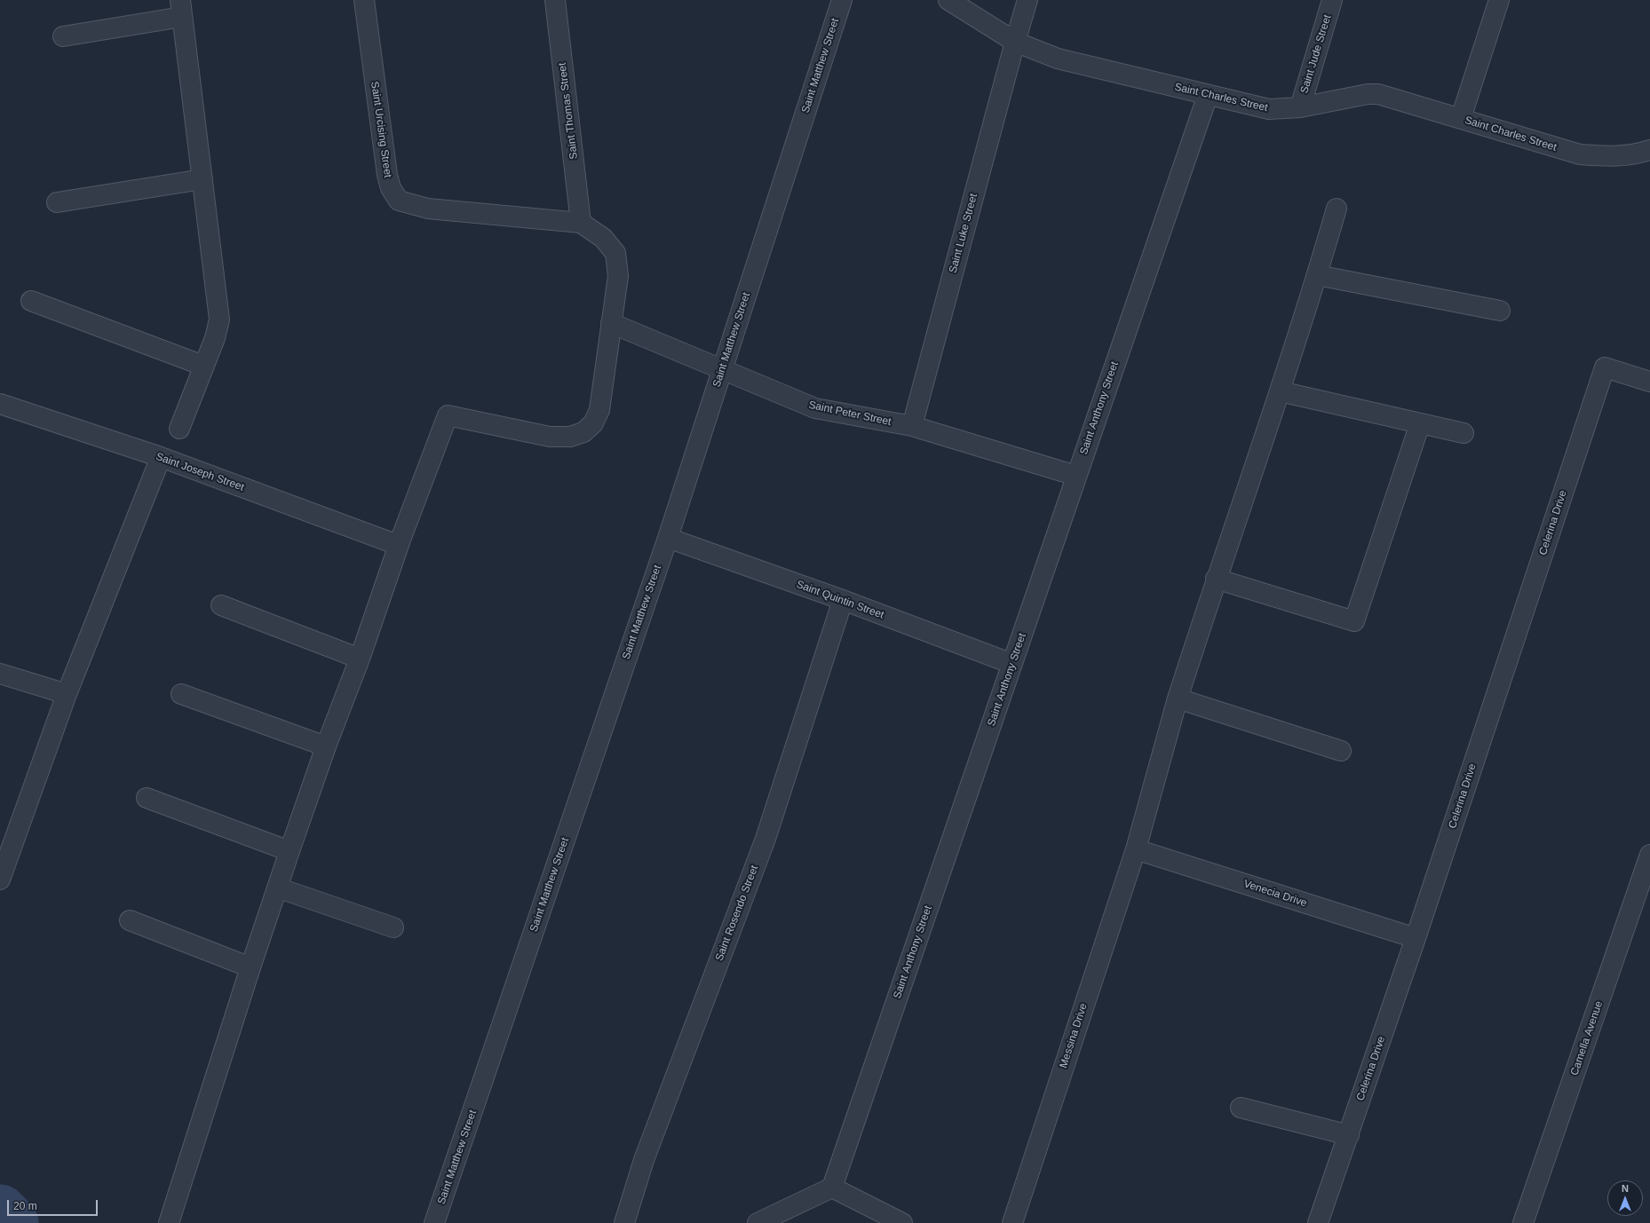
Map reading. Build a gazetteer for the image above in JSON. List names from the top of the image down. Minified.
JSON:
{"streets":{"street":["Saint Jude Street","Saint Matthew Street","Saint Charles Street","Saint Thomas Street","Saint Urcising Street","Saint Luke Street","Saint Anthony Street","Saint Peter Street","Saint Joseph Street","Celerina Drive","Saint Quintin Street","Venecia Drive","Saint Rosendo Street","Messina Drive","Camella Avenue"]},"crossings":[["Saint Jude Street","Saint Charles Street"],["Saint Matthew Street","Saint Peter Street"],["Saint Matthew Street","Saint Quintin Street"],["Saint Charles Street","Saint Luke Street"],["Saint Charles Street","Saint Anthony Street"],["Saint Thomas Street","Saint Urcising Street"],["Saint Luke Street","Saint Peter Street"],["Saint Anthony Street","Saint Peter Street"],["Saint Anthony Street","Saint Quintin Street"],["Celerina Drive","Venecia Drive"],["Saint Quintin Street","Saint Rosendo Street"],["Venecia Drive","Messina Drive"]],"scale_bar":"20 m","north":"top"}
